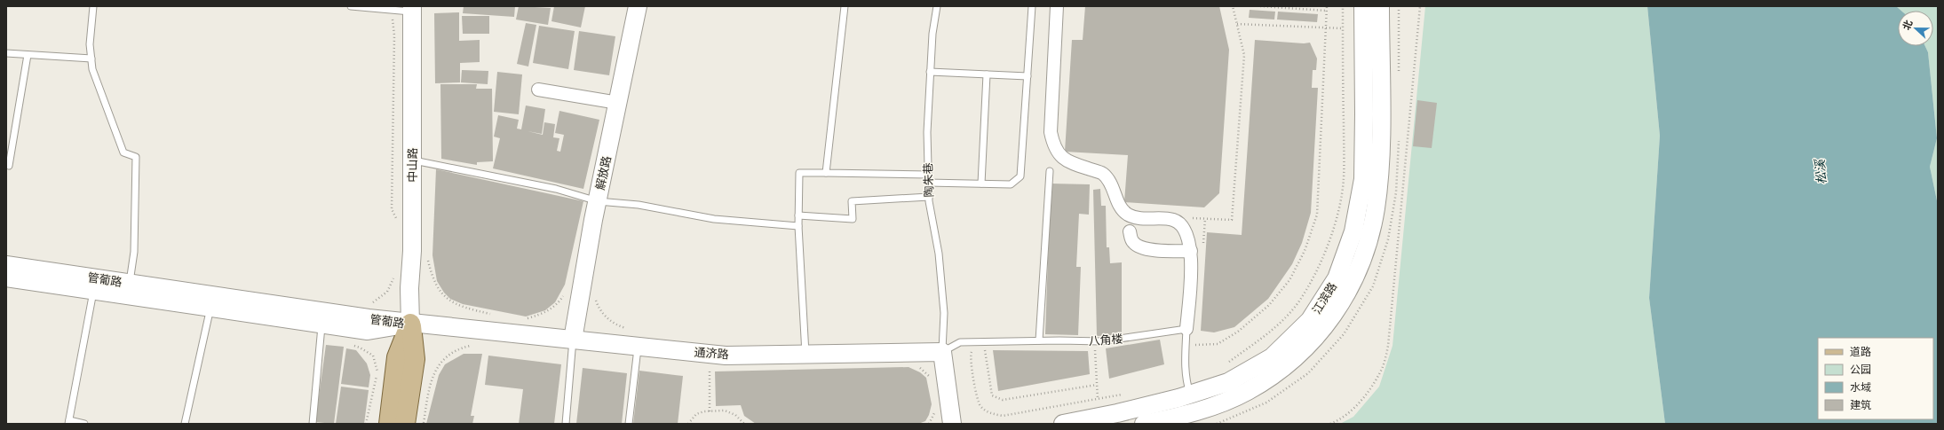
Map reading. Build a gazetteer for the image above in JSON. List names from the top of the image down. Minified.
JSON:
{"streets":{"main road":["中山路"],"street":["解放路","管葡路","江滨路","通济路"],"lane":["陶朱巷","八角楼"]},"crossings":[["中山路","管葡路"],["中山路","通济路"],["解放路","通济路"],["陶朱巷","八角楼"],["陶朱巷","通济路"],["管葡路","通济路"],["八角楼","通济路"]],"water":["松溪"],"legend":["道路","公园","水域","建筑"],"north":"left"}
